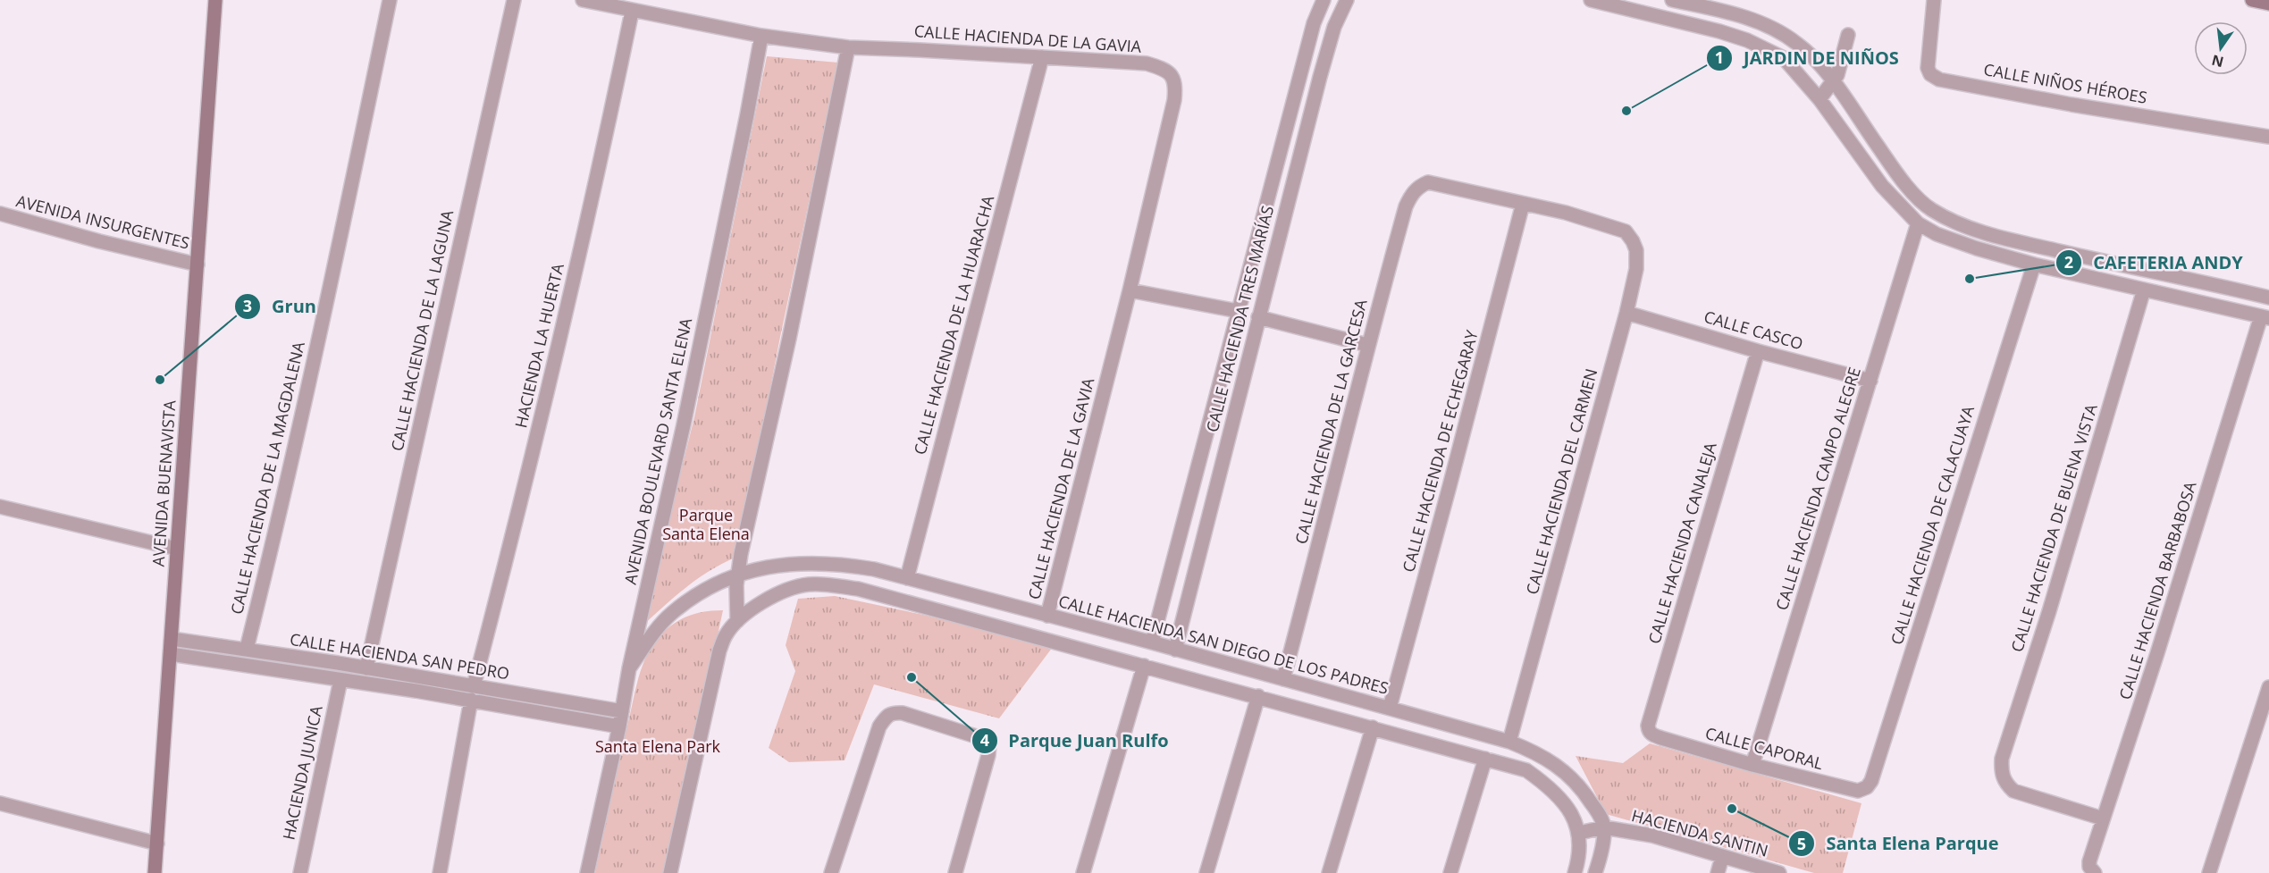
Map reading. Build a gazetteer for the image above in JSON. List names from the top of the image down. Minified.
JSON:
{"streets":{"main road":["AVENIDA BUENAVISTA"],"street":["CALLE HACIENDA DE LA GAVIA","CALLE NIÑOS HÉROES","AVENIDA INSURGENTES","CALLE HACIENDA TRES MARÍAS","CALLE HACIENDA DE LA HUARACHA","CALLE HACIENDA DE LA LAGUNA","CALLE CASCO","HACIENDA LA HUERTA","CALLE HACIENDA DE LA GARCESA","AVENIDA BOULEVARD SANTA ELENA","CALLE HACIENDA DE ECHEGARAY","CALLE HACIENDA DE LA MAGDALENA","CALLE HACIENDA DEL CARMEN","CALLE HACIENDA CAMPO ALEGRE","CALLE HACIENDA DE CALACUAYA","CALLE HACIENDA DE BUENA VISTA","CALLE HACIENDA CANALEJA","CALLE HACIENDA BARBABOSA","CALLE HACIENDA SAN DIEGO DE LOS PADRES","CALLE HACIENDA SAN PEDRO","CALLE CAPORAL","HACIENDA JUNICA","HACIENDA SANTIN"]},"crossings":[["CALLE HACIENDA DE LA GAVIA","CALLE HACIENDA DE LA HUARACHA"],["CALLE HACIENDA DE LA GAVIA","HACIENDA LA HUERTA"],["CALLE HACIENDA DE LA GAVIA","AVENIDA BOULEVARD SANTA ELENA"],["CALLE HACIENDA DE LA GAVIA","CALLE HACIENDA SAN DIEGO DE LOS PADRES"],["AVENIDA INSURGENTES","AVENIDA BUENAVISTA"],["CALLE HACIENDA TRES MARÍAS","CALLE HACIENDA SAN DIEGO DE LOS PADRES"],["CALLE HACIENDA DE LA HUARACHA","CALLE HACIENDA SAN DIEGO DE LOS PADRES"],["CALLE HACIENDA DE LA LAGUNA","CALLE HACIENDA SAN PEDRO"],["CALLE CASCO","CALLE HACIENDA DEL CARMEN"],["CALLE CASCO","CALLE HACIENDA CAMPO ALEGRE"],["CALLE CASCO","CALLE HACIENDA CANALEJA"],["HACIENDA LA HUERTA","CALLE HACIENDA SAN PEDRO"],["CALLE HACIENDA DE LA GARCESA","CALLE HACIENDA DE ECHEGARAY"],["CALLE HACIENDA DE LA GARCESA","CALLE HACIENDA DEL CARMEN"],["CALLE HACIENDA DE LA GARCESA","CALLE HACIENDA SAN DIEGO DE LOS PADRES"],["AVENIDA BOULEVARD SANTA ELENA","CALLE HACIENDA SAN DIEGO DE LOS PADRES"],["AVENIDA BOULEVARD SANTA ELENA","CALLE HACIENDA SAN PEDRO"],["CALLE HACIENDA DE ECHEGARAY","CALLE HACIENDA DEL CARMEN"],["CALLE HACIENDA DE ECHEGARAY","CALLE HACIENDA SAN DIEGO DE LOS PADRES"],["CALLE HACIENDA DE LA MAGDALENA","CALLE HACIENDA SAN PEDRO"],["CALLE HACIENDA DEL CARMEN","CALLE HACIENDA SAN DIEGO DE LOS PADRES"],["AVENIDA BUENAVISTA","CALLE HACIENDA SAN PEDRO"],["CALLE HACIENDA CAMPO ALEGRE","CALLE CAPORAL"],["CALLE HACIENDA DE CALACUAYA","CALLE CAPORAL"],["CALLE HACIENDA DE BUENA VISTA","CALLE HACIENDA BARBABOSA"],["CALLE HACIENDA CANALEJA","CALLE CAPORAL"],["CALLE HACIENDA SAN DIEGO DE LOS PADRES","HACIENDA SANTIN"],["CALLE HACIENDA SAN PEDRO","HACIENDA JUNICA"]],"parks":["Parque Santa Elena","Santa Elena Park"],"places":["JARDIN DE NIÑOS","CAFETERIA ANDY","Grun","Parque Juan Rulfo","Santa Elena Parque"],"north":"bottom"}
